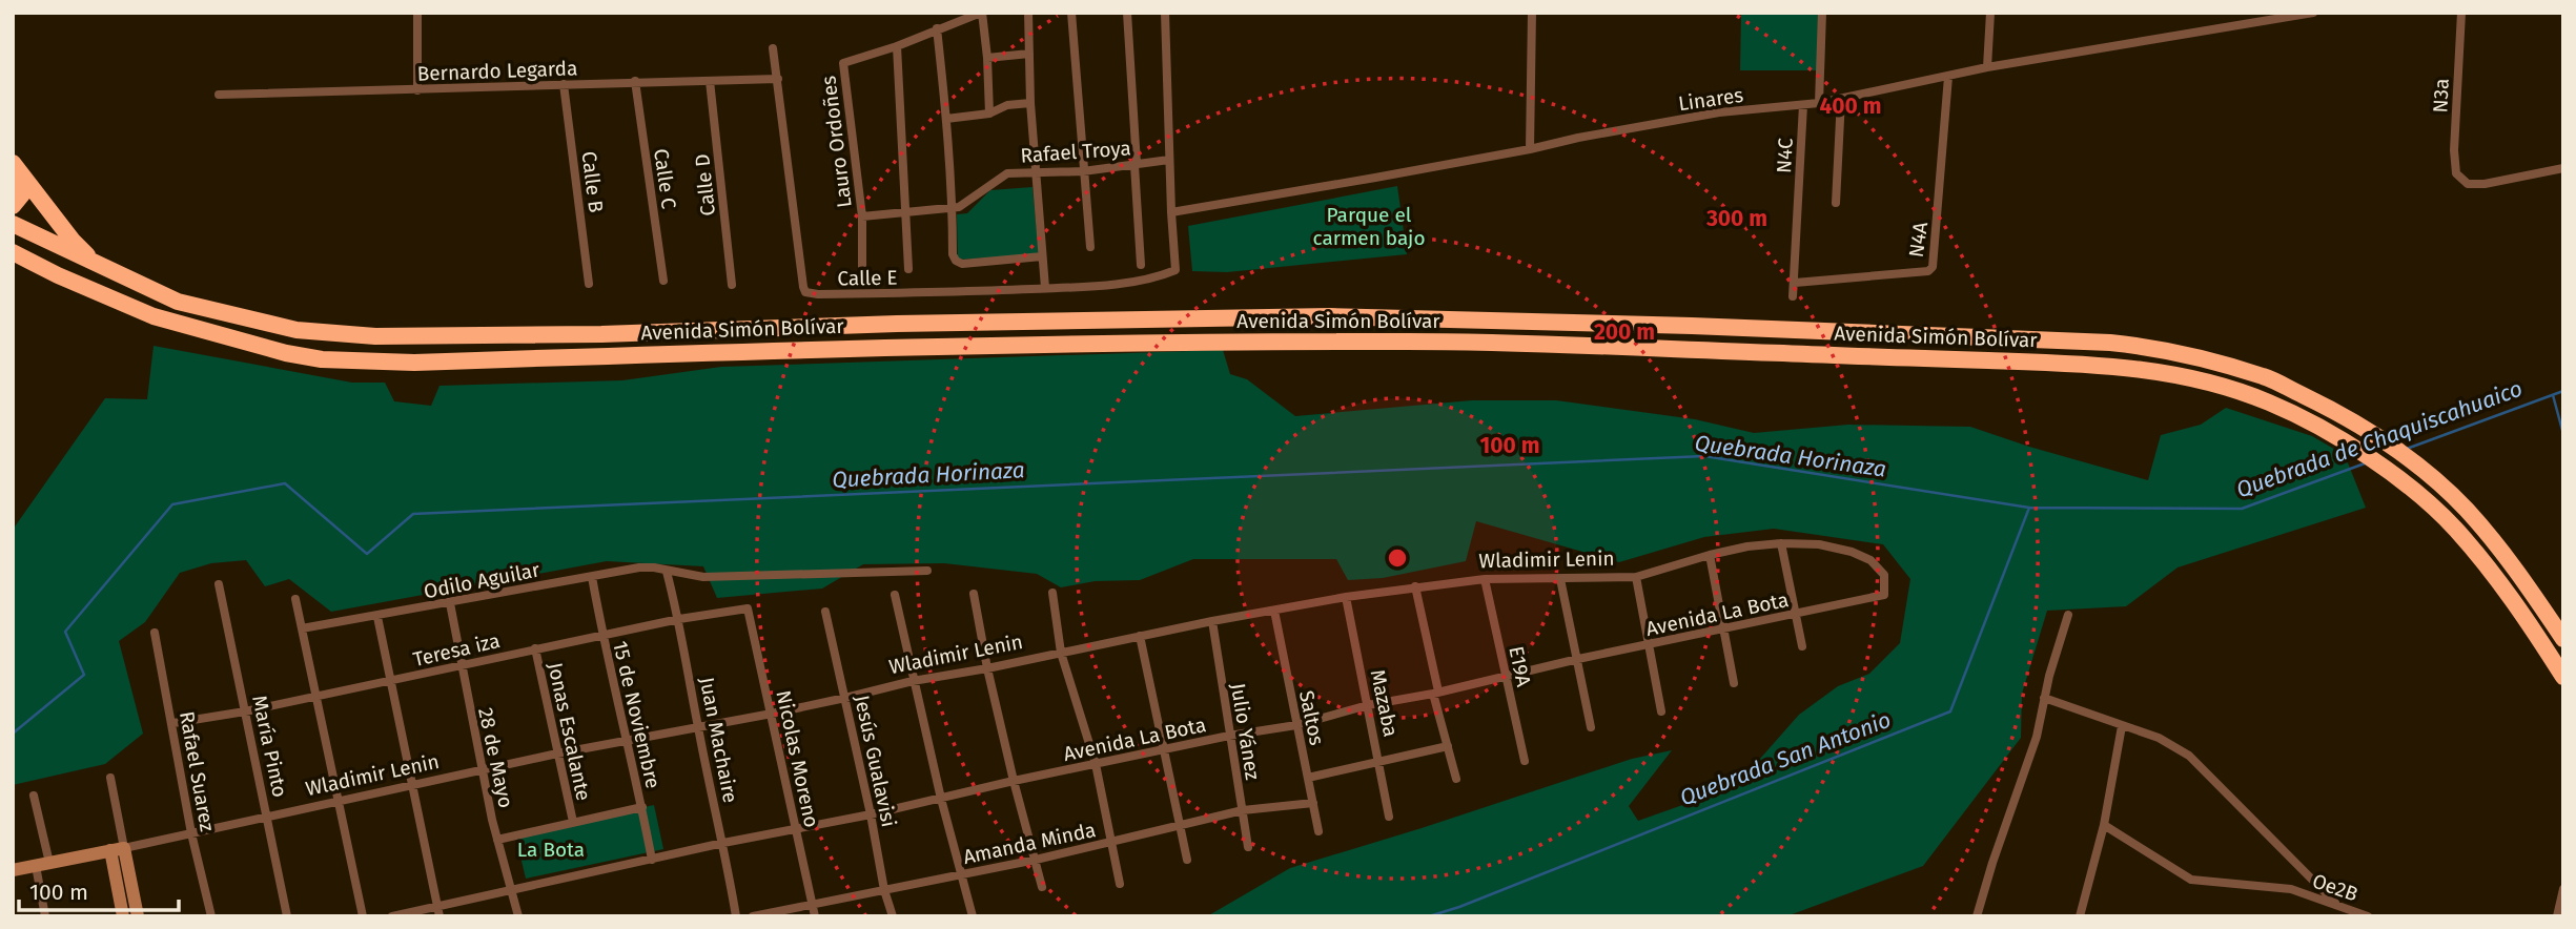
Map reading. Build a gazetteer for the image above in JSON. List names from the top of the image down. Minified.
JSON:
{"streets":{"highway":["Avenida Simón Bolívar"],"street":["Bernardo Legarda","N3a","Linares","Lauro Ordoñes","Rafael Troya","N4C","Calle C","Calle B","Calle D","N4A","Calle E","Wladimir Lenin","Odilo Aguilar","Avenida La Bota","Teresa iza","E19A","Mazaba","15 de Noviembre","Saltos","Jonas Escalante","Julio Yánez","Juan Machaire","María Pinto","28 de Mayo","Nicolas Moreno","Jesús Gualavisi","Rafael Suarez","Amanda Minda","Oe2B"]},"crossings":[["Bernardo Legarda","Calle C"],["Bernardo Legarda","Calle B"],["Bernardo Legarda","Calle D"],["Bernardo Legarda","Calle E"],["Linares","N4C"],["Linares","N4A"],["Linares","Calle E"],["Lauro Ordoñes","Rafael Troya"],["N4C","N4A"],["Wladimir Lenin","Avenida La Bota"],["Wladimir Lenin","E19A"],["Wladimir Lenin","Mazaba"],["Wladimir Lenin","15 de Noviembre"],["Wladimir Lenin","Saltos"],["Wladimir Lenin","Jonas Escalante"],["Wladimir Lenin","Julio Yánez"],["Wladimir Lenin","Juan Machaire"],["Wladimir Lenin","María Pinto"],["Wladimir Lenin","28 de Mayo"],["Wladimir Lenin","Nicolas Moreno"],["Wladimir Lenin","Jesús Gualavisi"],["Wladimir Lenin","Rafael Suarez"],["Odilo Aguilar","15 de Noviembre"],["Odilo Aguilar","Juan Machaire"],["Odilo Aguilar","28 de Mayo"],["Avenida La Bota","E19A"],["Avenida La Bota","Mazaba"],["Avenida La Bota","15 de Noviembre"],["Avenida La Bota","Saltos"],["Avenida La Bota","Julio Yánez"],["Avenida La Bota","Juan Machaire"],["Avenida La Bota","28 de Mayo"],["Avenida La Bota","Nicolas Moreno"],["Avenida La Bota","Jesús Gualavisi"],["Teresa iza","15 de Noviembre"],["Teresa iza","Jonas Escalante"],["Teresa iza","Juan Machaire"],["Teresa iza","María Pinto"],["Teresa iza","28 de Mayo"],["Teresa iza","Nicolas Moreno"],["Teresa iza","Rafael Suarez"],["Saltos","Amanda Minda"],["Julio Yánez","Amanda Minda"],["Nicolas Moreno","Amanda Minda"],["Jesús Gualavisi","Amanda Minda"]],"water":["Quebrada de Chaquiscahuaico","Quebrada Horinaza","Quebrada San Antonio"],"parks":["Parque el carmen bajo","La Bota"],"scale_bar":"100 m","rings":["400 m","300 m","200 m","100 m"]}
